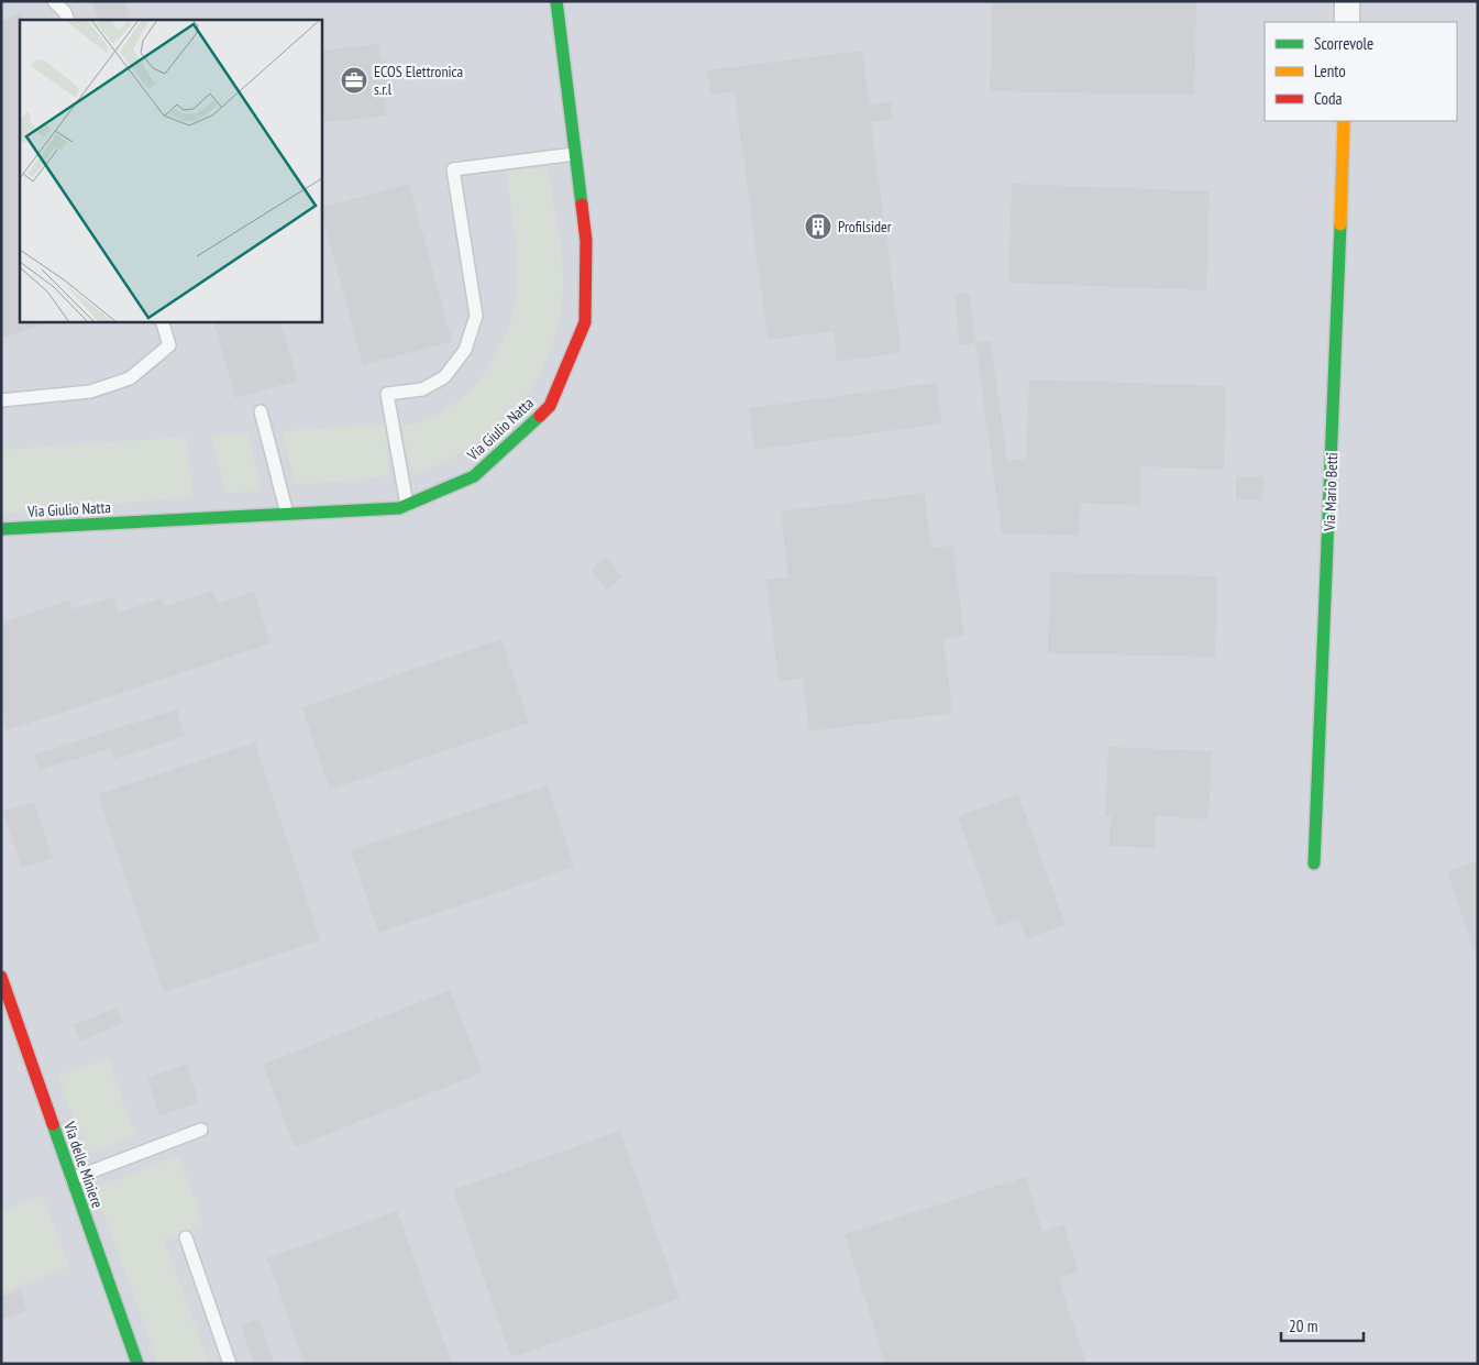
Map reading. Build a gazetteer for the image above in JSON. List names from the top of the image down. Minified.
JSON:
{"streets":{"street":["Via Giulio Natta","Via Mario Betti","Via delle Miniere"]},"places":{"office":["ECOS Elettronica s.r.l"],"building":["Profilsider"]},"legend":["Scorrevole","Lento","Coda"],"scale_bar":"20 m"}
